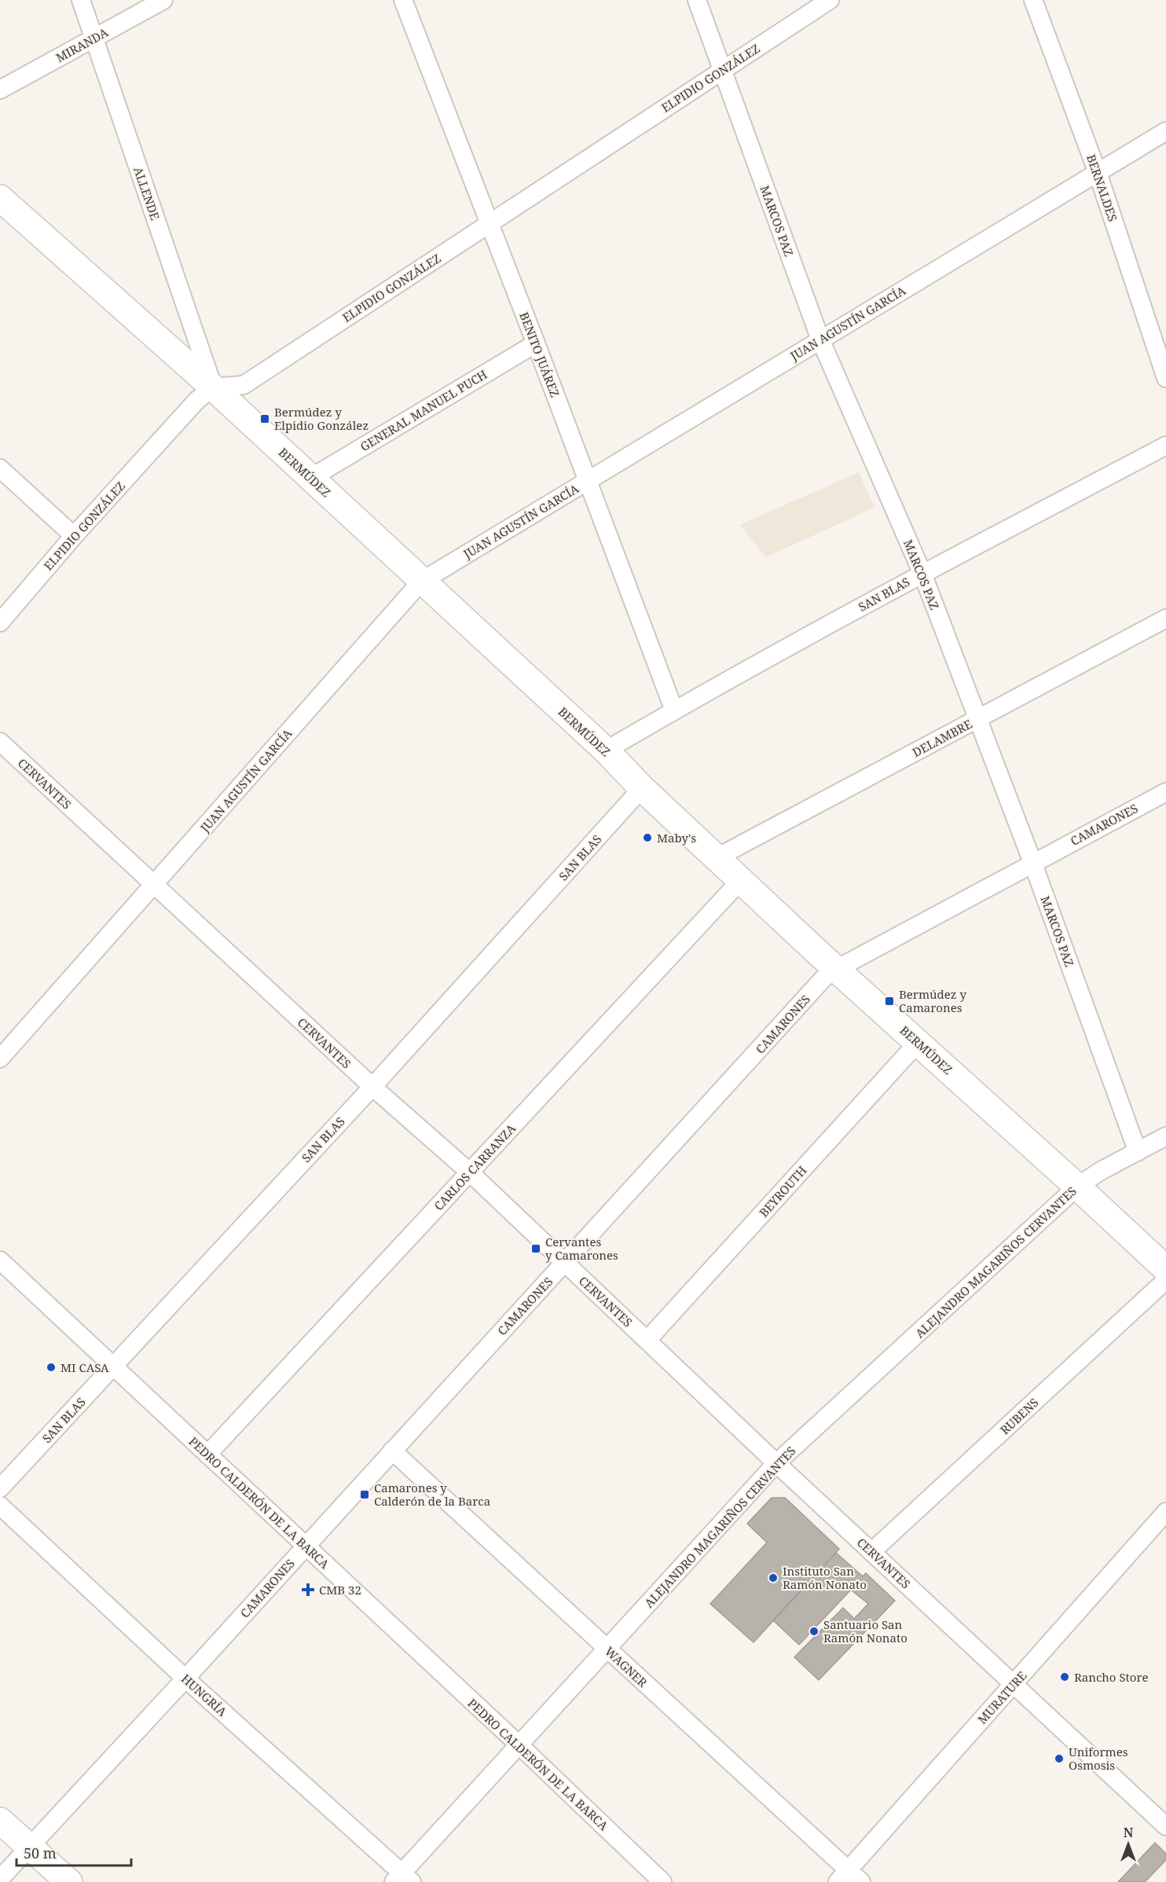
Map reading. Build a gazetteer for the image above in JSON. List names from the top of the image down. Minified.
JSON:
{"streets":{"street":["MIRANDA","ELPIDIO GONZÁLEZ","BERNALDES","ALLENDE","MARCOS PAZ","JUAN AGUSTÍN GARCÍA","BENITO JUÁREZ","GENERAL MANUEL PUCH","BERMÚDEZ","SAN BLAS","DELAMBRE","CERVANTES","CAMARONES","CARLOS CARRANZA","BEYROUTH","ALEJANDRO MAGARIÑOS CERVANTES","RUBENS","PEDRO CALDERÓN DE LA BARCA","WAGNER","HUNGRÍA","MURATURE"]},"crossings":[["MIRANDA","ALLENDE"],["ELPIDIO GONZÁLEZ","ALLENDE"],["ELPIDIO GONZÁLEZ","MARCOS PAZ"],["ELPIDIO GONZÁLEZ","BENITO JUÁREZ"],["ELPIDIO GONZÁLEZ","BERMÚDEZ"],["BERNALDES","JUAN AGUSTÍN GARCÍA"],["ALLENDE","BERMÚDEZ"],["MARCOS PAZ","JUAN AGUSTÍN GARCÍA"],["MARCOS PAZ","SAN BLAS"],["MARCOS PAZ","DELAMBRE"],["MARCOS PAZ","CAMARONES"],["MARCOS PAZ","ALEJANDRO MAGARIÑOS CERVANTES"],["JUAN AGUSTÍN GARCÍA","BENITO JUÁREZ"],["JUAN AGUSTÍN GARCÍA","BERMÚDEZ"],["JUAN AGUSTÍN GARCÍA","CERVANTES"],["BENITO JUÁREZ","GENERAL MANUEL PUCH"],["BENITO JUÁREZ","SAN BLAS"],["GENERAL MANUEL PUCH","BERMÚDEZ"],["BERMÚDEZ","SAN BLAS"],["BERMÚDEZ","DELAMBRE"],["BERMÚDEZ","CAMARONES"],["BERMÚDEZ","CARLOS CARRANZA"],["BERMÚDEZ","BEYROUTH"],["BERMÚDEZ","ALEJANDRO MAGARIÑOS CERVANTES"],["SAN BLAS","CERVANTES"],["SAN BLAS","PEDRO CALDERÓN DE LA BARCA"],["CERVANTES","CAMARONES"],["CERVANTES","CARLOS CARRANZA"],["CERVANTES","BEYROUTH"],["CERVANTES","ALEJANDRO MAGARIÑOS CERVANTES"],["CERVANTES","RUBENS"],["CERVANTES","MURATURE"],["CAMARONES","PEDRO CALDERÓN DE LA BARCA"],["CAMARONES","WAGNER"],["CAMARONES","HUNGRÍA"],["CARLOS CARRANZA","PEDRO CALDERÓN DE LA BARCA"],["ALEJANDRO MAGARIÑOS CERVANTES","PEDRO CALDERÓN DE LA BARCA"],["ALEJANDRO MAGARIÑOS CERVANTES","WAGNER"],["ALEJANDRO MAGARIÑOS CERVANTES","HUNGRÍA"],["WAGNER","MURATURE"]],"places":{"transit":["Bermúdez y Elpidio González","Bermúdez y Camarones","Cervantes y Camarones","Camarones y Calderón de la Barca"],"other":["Maby's","MI CASA","Instituto San Ramón Nonato","Santuario San Ramón Nonato","Rancho Store","Uniformes Osmosis"],"health":["CMB 32"]},"scale_bar":"50 m","north":"top"}
